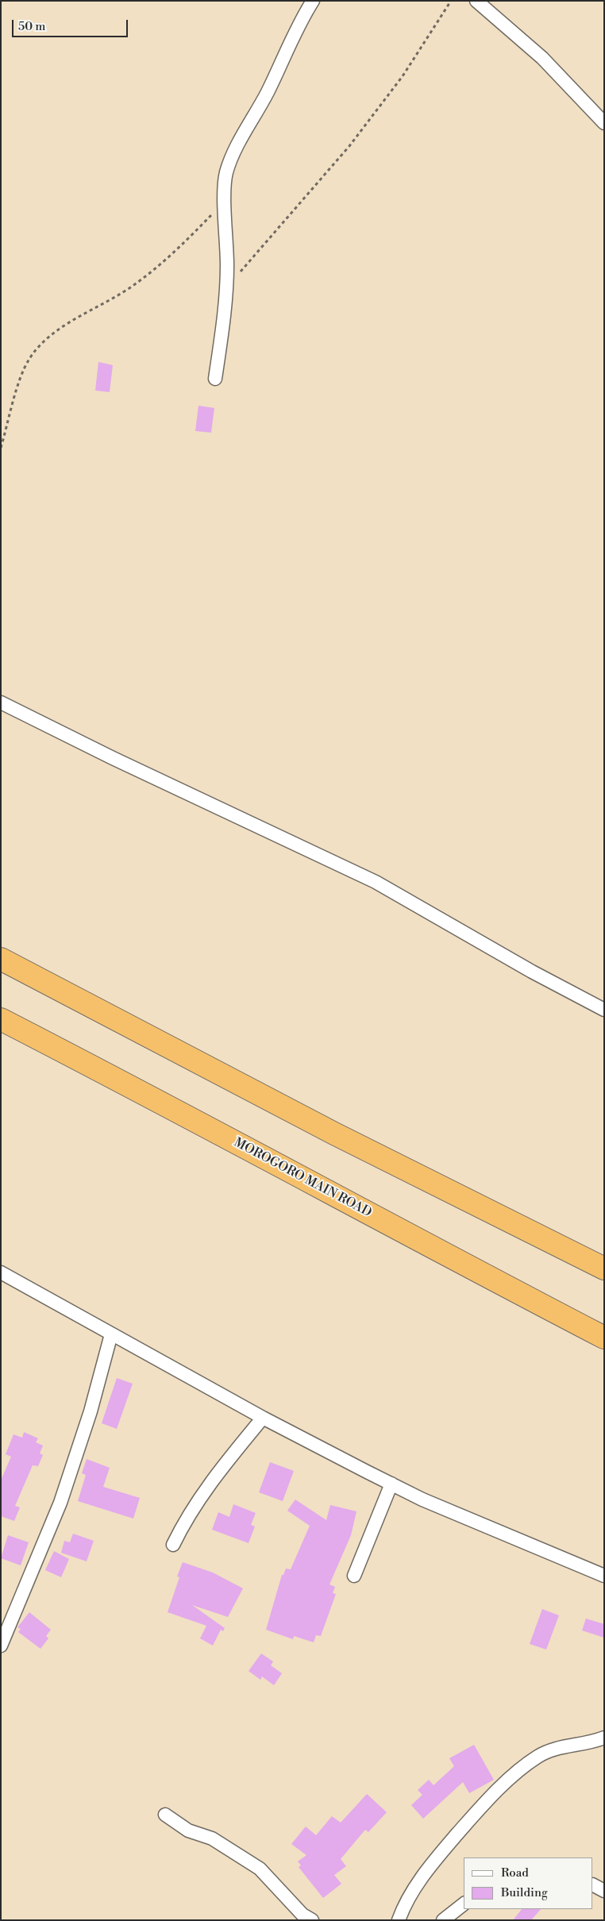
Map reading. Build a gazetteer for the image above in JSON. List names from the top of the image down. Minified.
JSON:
{"streets":{"highway":["MOROGORO MAIN ROAD"]},"legend":["Road","Building"],"scale_bar":"50 m"}
